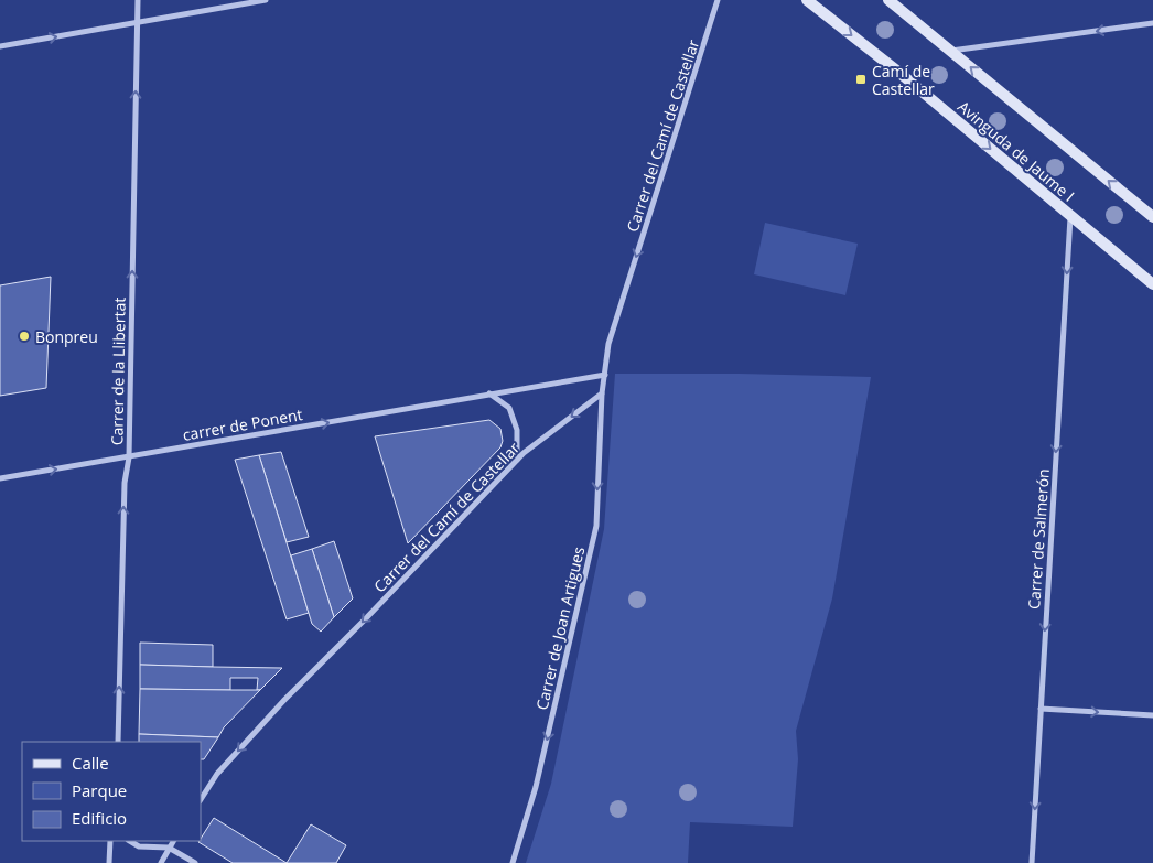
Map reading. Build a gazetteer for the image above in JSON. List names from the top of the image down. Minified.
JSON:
{"streets":{"street":["Carrer del Camí de Castellar","Avinguda de Jaume I","Carrer de la Llibertat","carrer de Ponent","Carrer de Salmerón","Carrer de Joan Artigues"]},"crossings":[["Carrer del Camí de Castellar","carrer de Ponent"],["Carrer del Camí de Castellar","Carrer de Joan Artigues"],["Avinguda de Jaume I","Carrer de Salmerón"],["Carrer de la Llibertat","carrer de Ponent"]],"one_way":["Carrer del Camí de Castellar","Carrer de la Llibertat","carrer de Ponent","Carrer de Salmerón","Carrer de Joan Artigues"],"places":{"transit":["Camí de Castellar"],"other":["Bonpreu"]},"legend":["Calle","Parque","Edificio"]}
